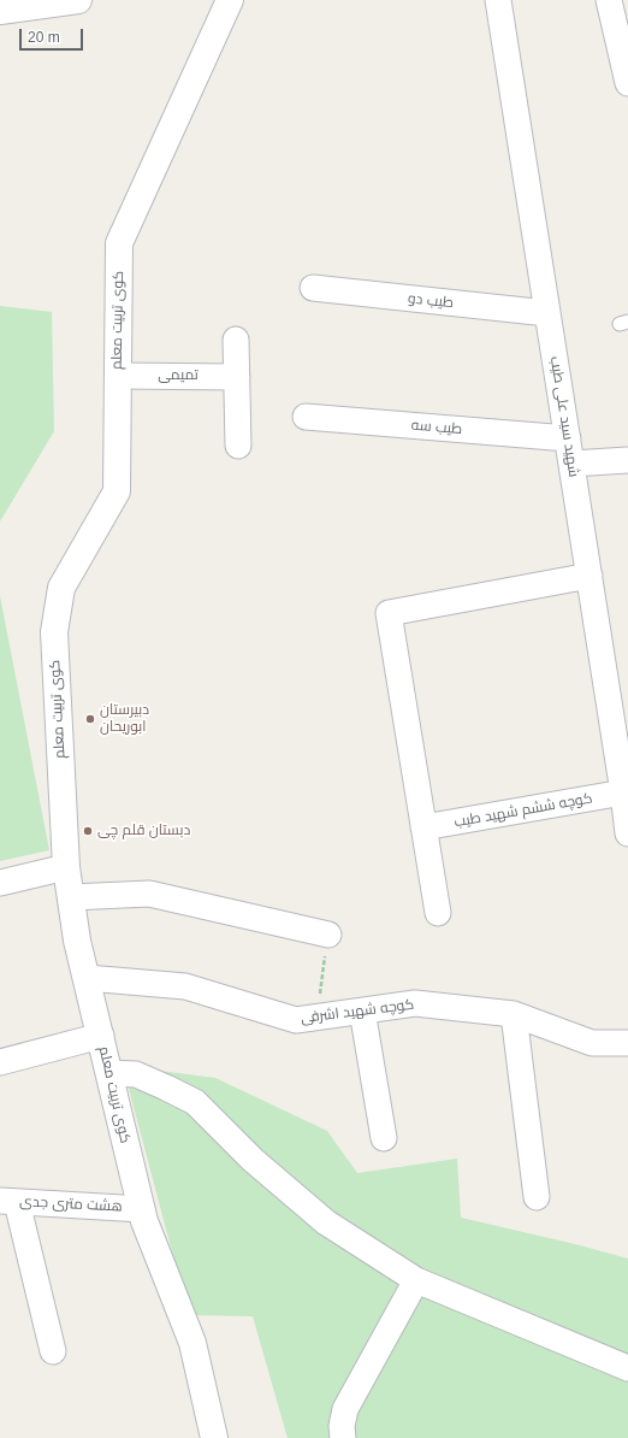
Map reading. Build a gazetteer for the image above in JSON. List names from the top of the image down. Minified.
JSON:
{"streets":{"street":["طیب دو","کوی تربیت معلم","تمیمی","شهید سید علی طیب","طیب سه","کوچه ششم شهید طیب","کوچه شهید اشرفی","هشت متری جدی"]},"crossings":[["طیب دو","شهید سید علی طیب"],["کوی تربیت معلم","تمیمی"],["کوی تربیت معلم","کوچه شهید اشرفی"],["کوی تربیت معلم","هشت متری جدی"],["شهید سید علی طیب","طیب سه"],["شهید سید علی طیب","کوچه ششم شهید طیب"]],"places":["دبیرستان ابوریحان","دبستان قلم چی"],"scale_bar":"20 m"}
